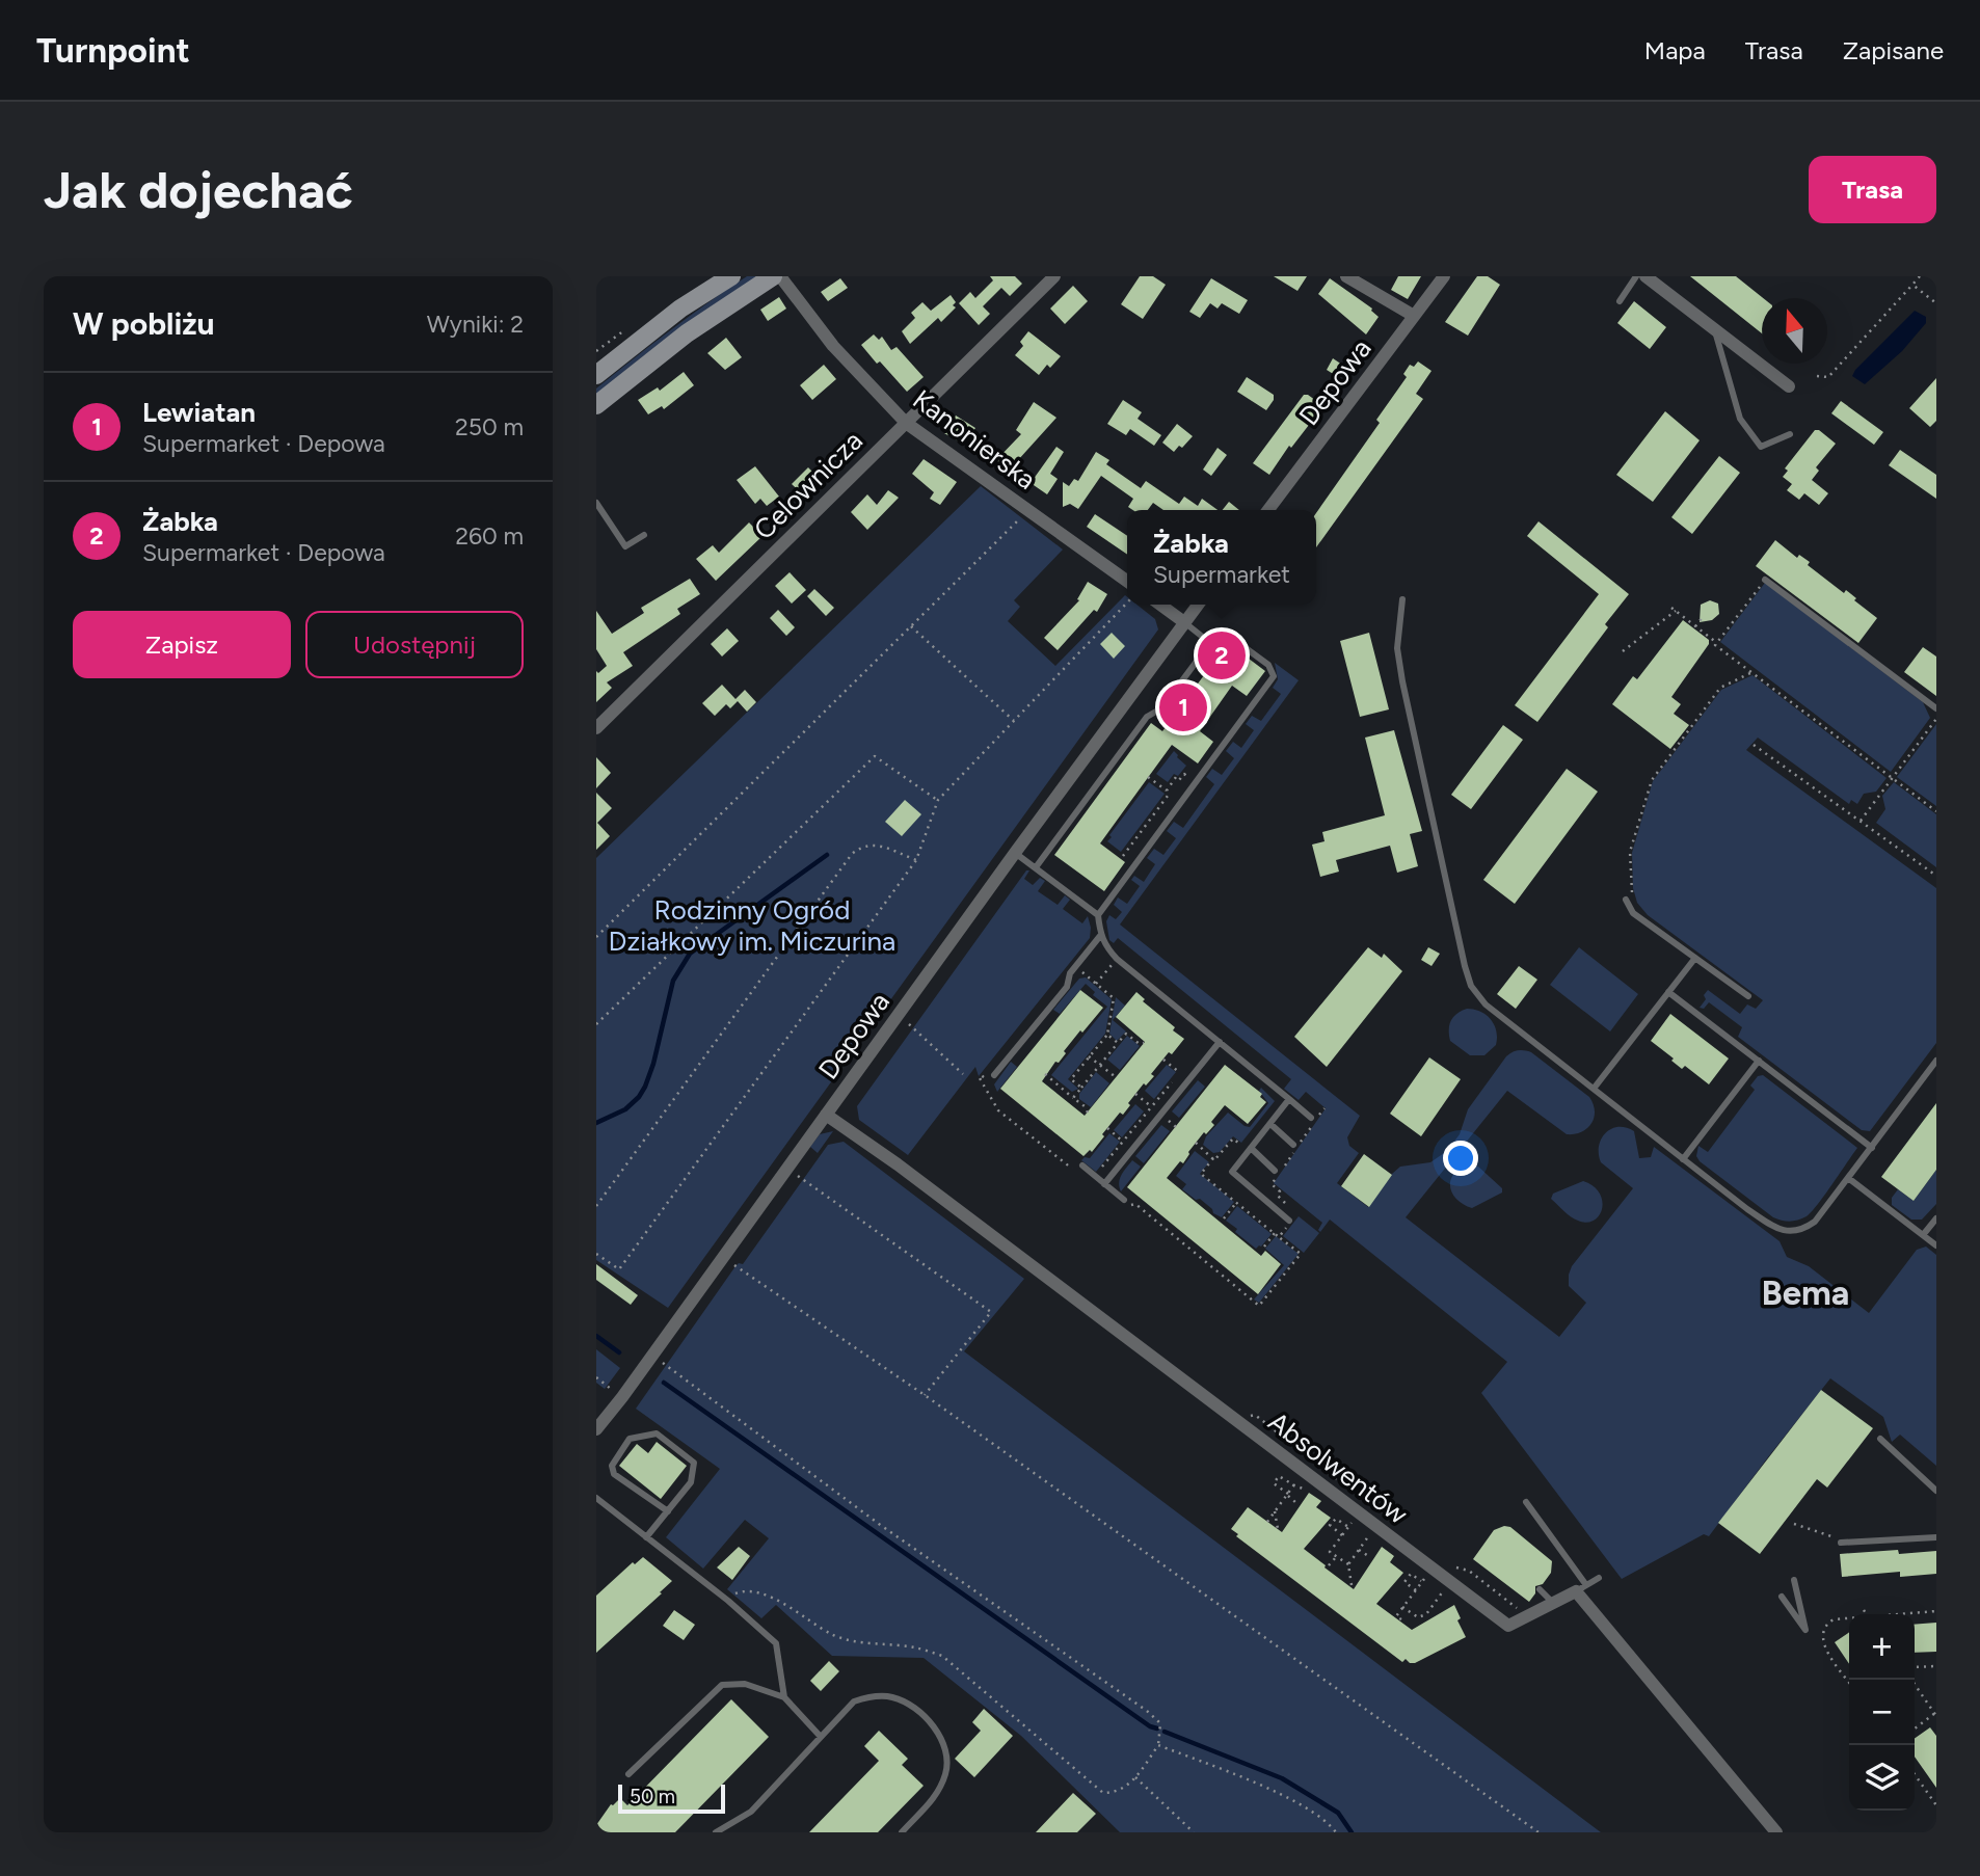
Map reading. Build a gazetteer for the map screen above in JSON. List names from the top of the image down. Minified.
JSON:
{"streets":{"street":["Depowa","Kanonierska","Celownicza","Absolwentów"]},"crossings":[["Depowa","Absolwentów"],["Kanonierska","Celownicza"]],"districts":["Bema"],"parks":["Rodzinny Ogród Działkowy im. Miczurina"],"scale_bar":"50 m","north":"top","page":{"header":"Turnpoint","nav":["Mapa","Trasa","Zapisane"],"buttons":["Trasa",["Zapisz","Udostępnij"]],"title":"Jak dojechać","heading":["W pobliżu","Wyniki: 2"],"list":[{"mark":"1","name":"Lewiatan","note":"Supermarket · Depowa","value":"250 m"},{"mark":"2","name":"Żabka","note":"Supermarket · Depowa","value":"260 m"}],"popup":["Żabka","Supermarket"],"pins":["2","1"],"map_buttons":["+","−"],"scale":"50 m"}}
